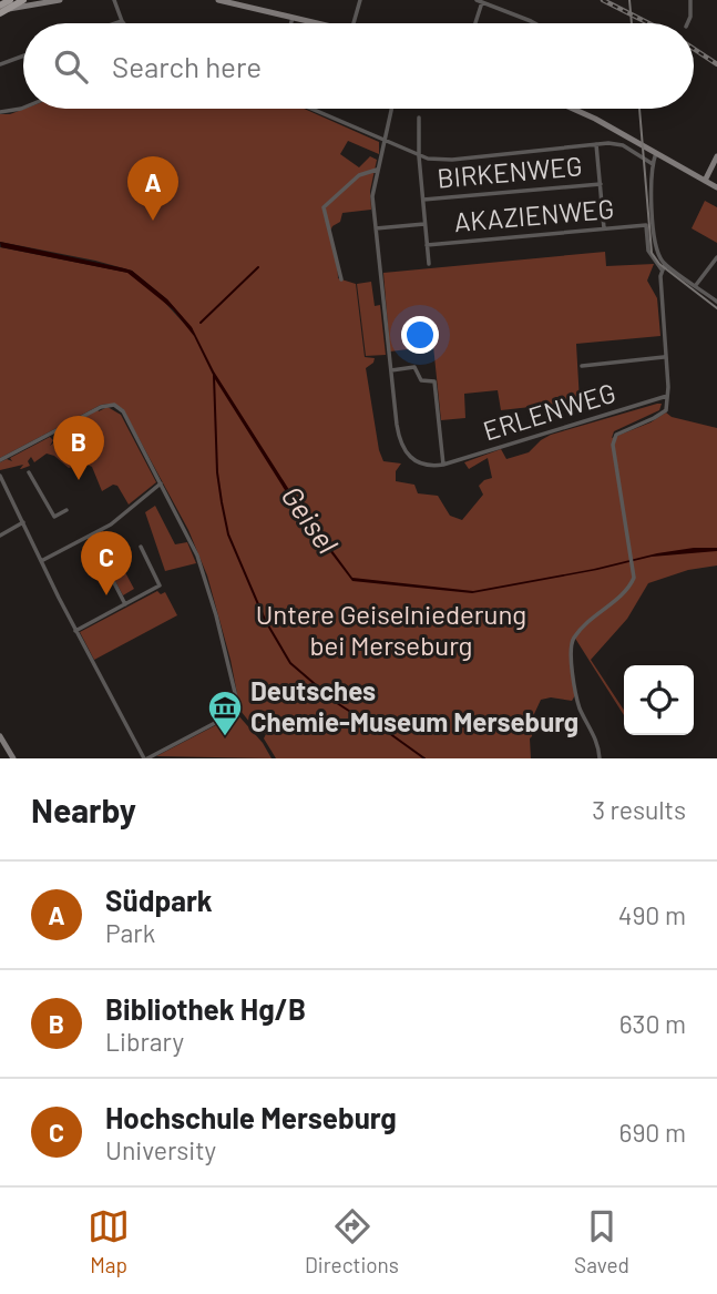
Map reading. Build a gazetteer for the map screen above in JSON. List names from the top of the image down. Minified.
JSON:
{"streets":{"street":["BIRKENWEG","AKAZIENWEG","ERLENWEG"]},"water":["Geisel"],"parks":["Untere Geiselniederung bei Merseburg"],"places":{"museum":["Deutsches Chemie-Museum Merseburg"]},"page":{"search":"Search here","pins":["A","B","C"],"heading":["Nearby","3 results"],"list":[{"mark":"A","name":"Südpark","note":"Park","value":"490 m"},{"mark":"B","name":"Bibliothek Hg/B","note":"Library","value":"630 m"},{"mark":"C","name":"Hochschule Merseburg","note":"University","value":"690 m"}],"nav":["Map","Directions","Saved"]}}
